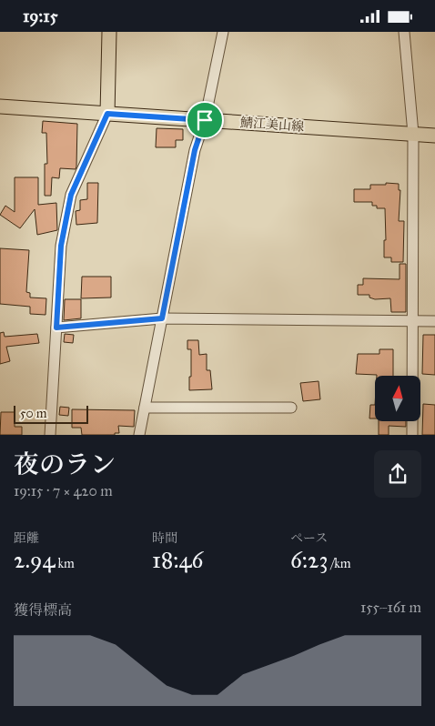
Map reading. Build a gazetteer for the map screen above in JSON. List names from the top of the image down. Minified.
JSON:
{"streets":{"main road":["鯖江美山線"]},"scale_bar":"50 m","north":"top","page":{"status":"19:15","scale":"50 m","heading":["夜のラン","19:15 · 7 × 420 m"],"stats":[["距離","2.94 km"],["時間","18:46"],["ペース","6:23 /km"]],"chart":["獲得標高","155–161 m"]}}
